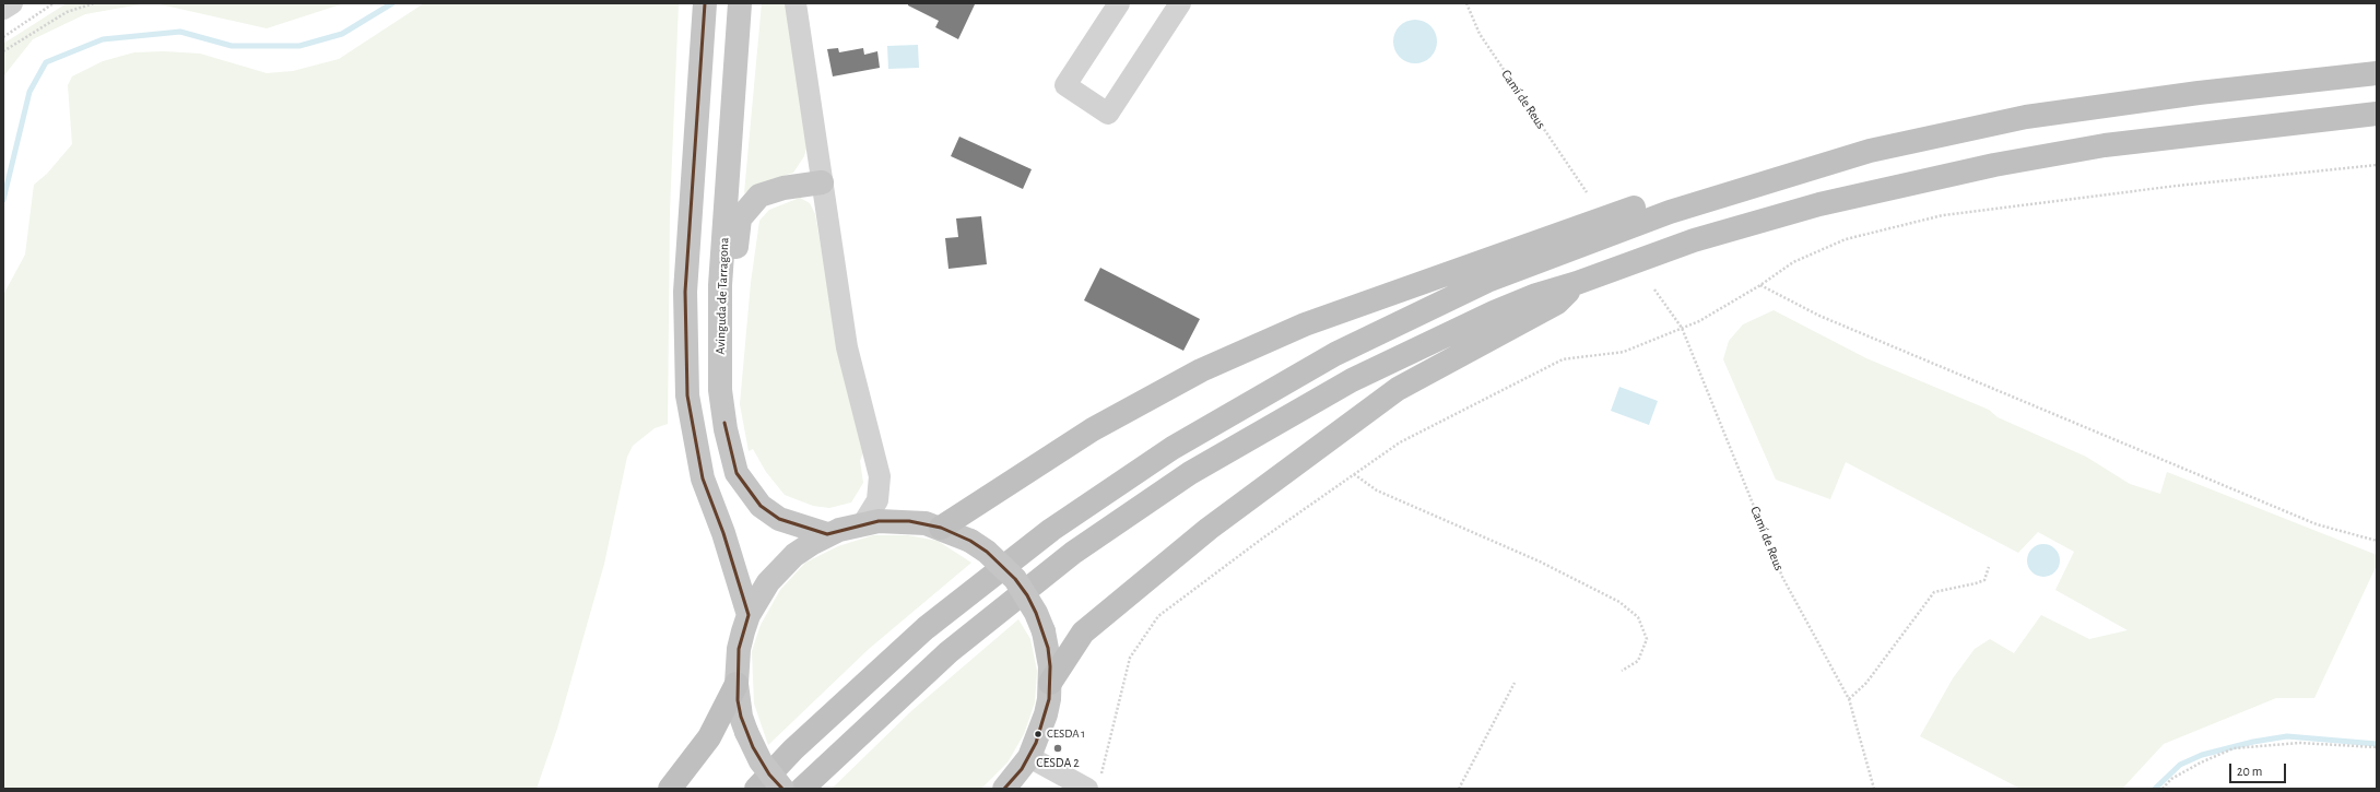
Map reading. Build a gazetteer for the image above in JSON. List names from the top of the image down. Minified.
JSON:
{"streets":{"main road":["Avinguda de Tarragona"],"path":["Camí de Reus"]},"places":["CESDA 1","CESDA 2"],"scale_bar":"20 m"}
